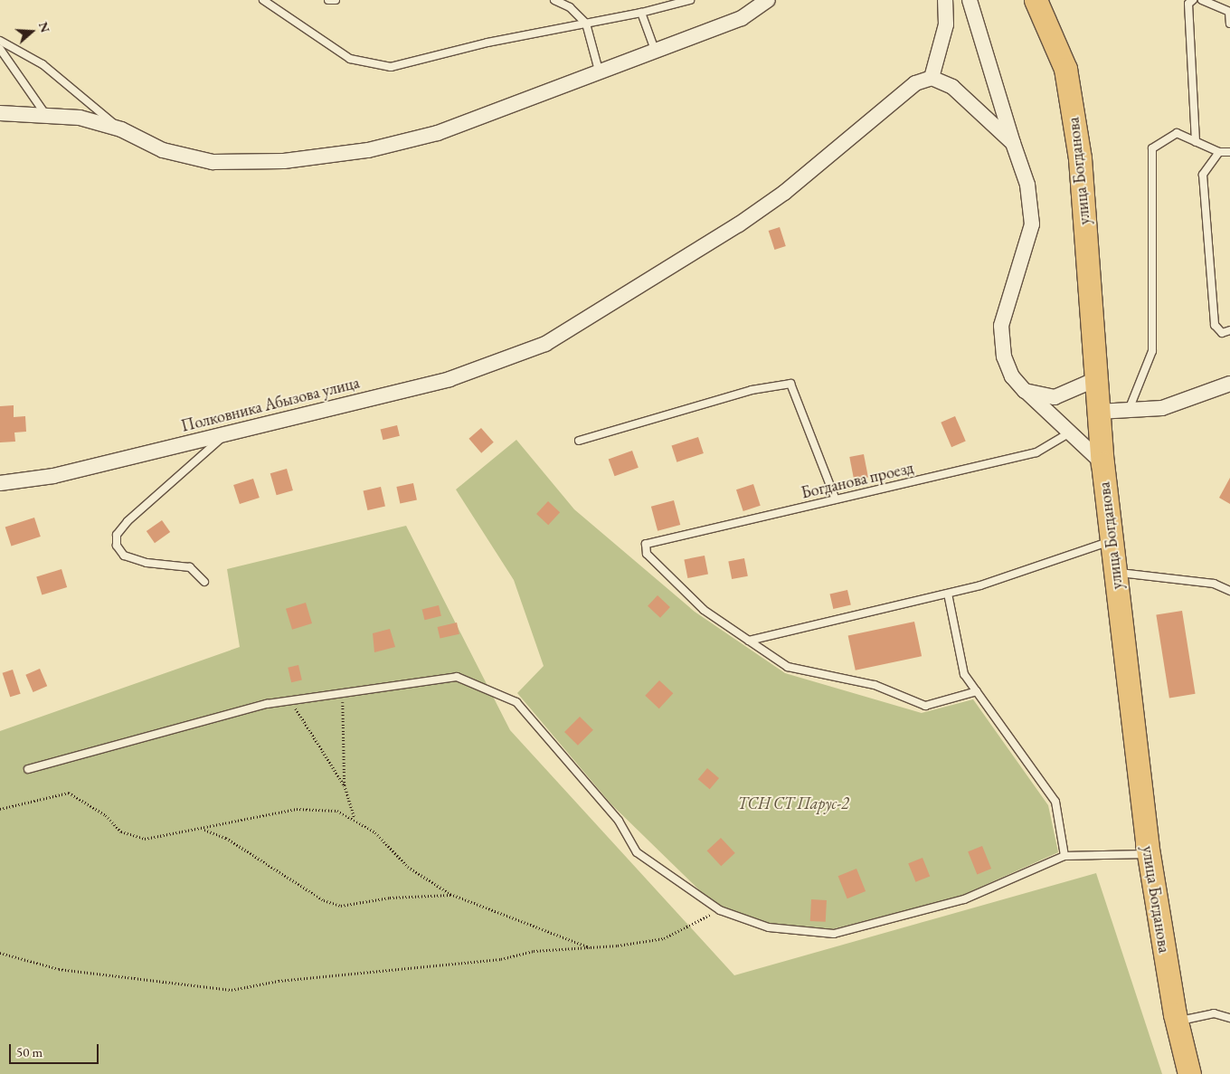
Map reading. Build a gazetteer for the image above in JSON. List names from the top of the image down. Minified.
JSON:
{"streets":{"main road":["улица Богданова"],"street":["Полковника Абызова улица"],"lane":["Богданова проезд"]},"parks":["ТСН СТ Парус-2"],"scale_bar":"50 m","north":"right"}
